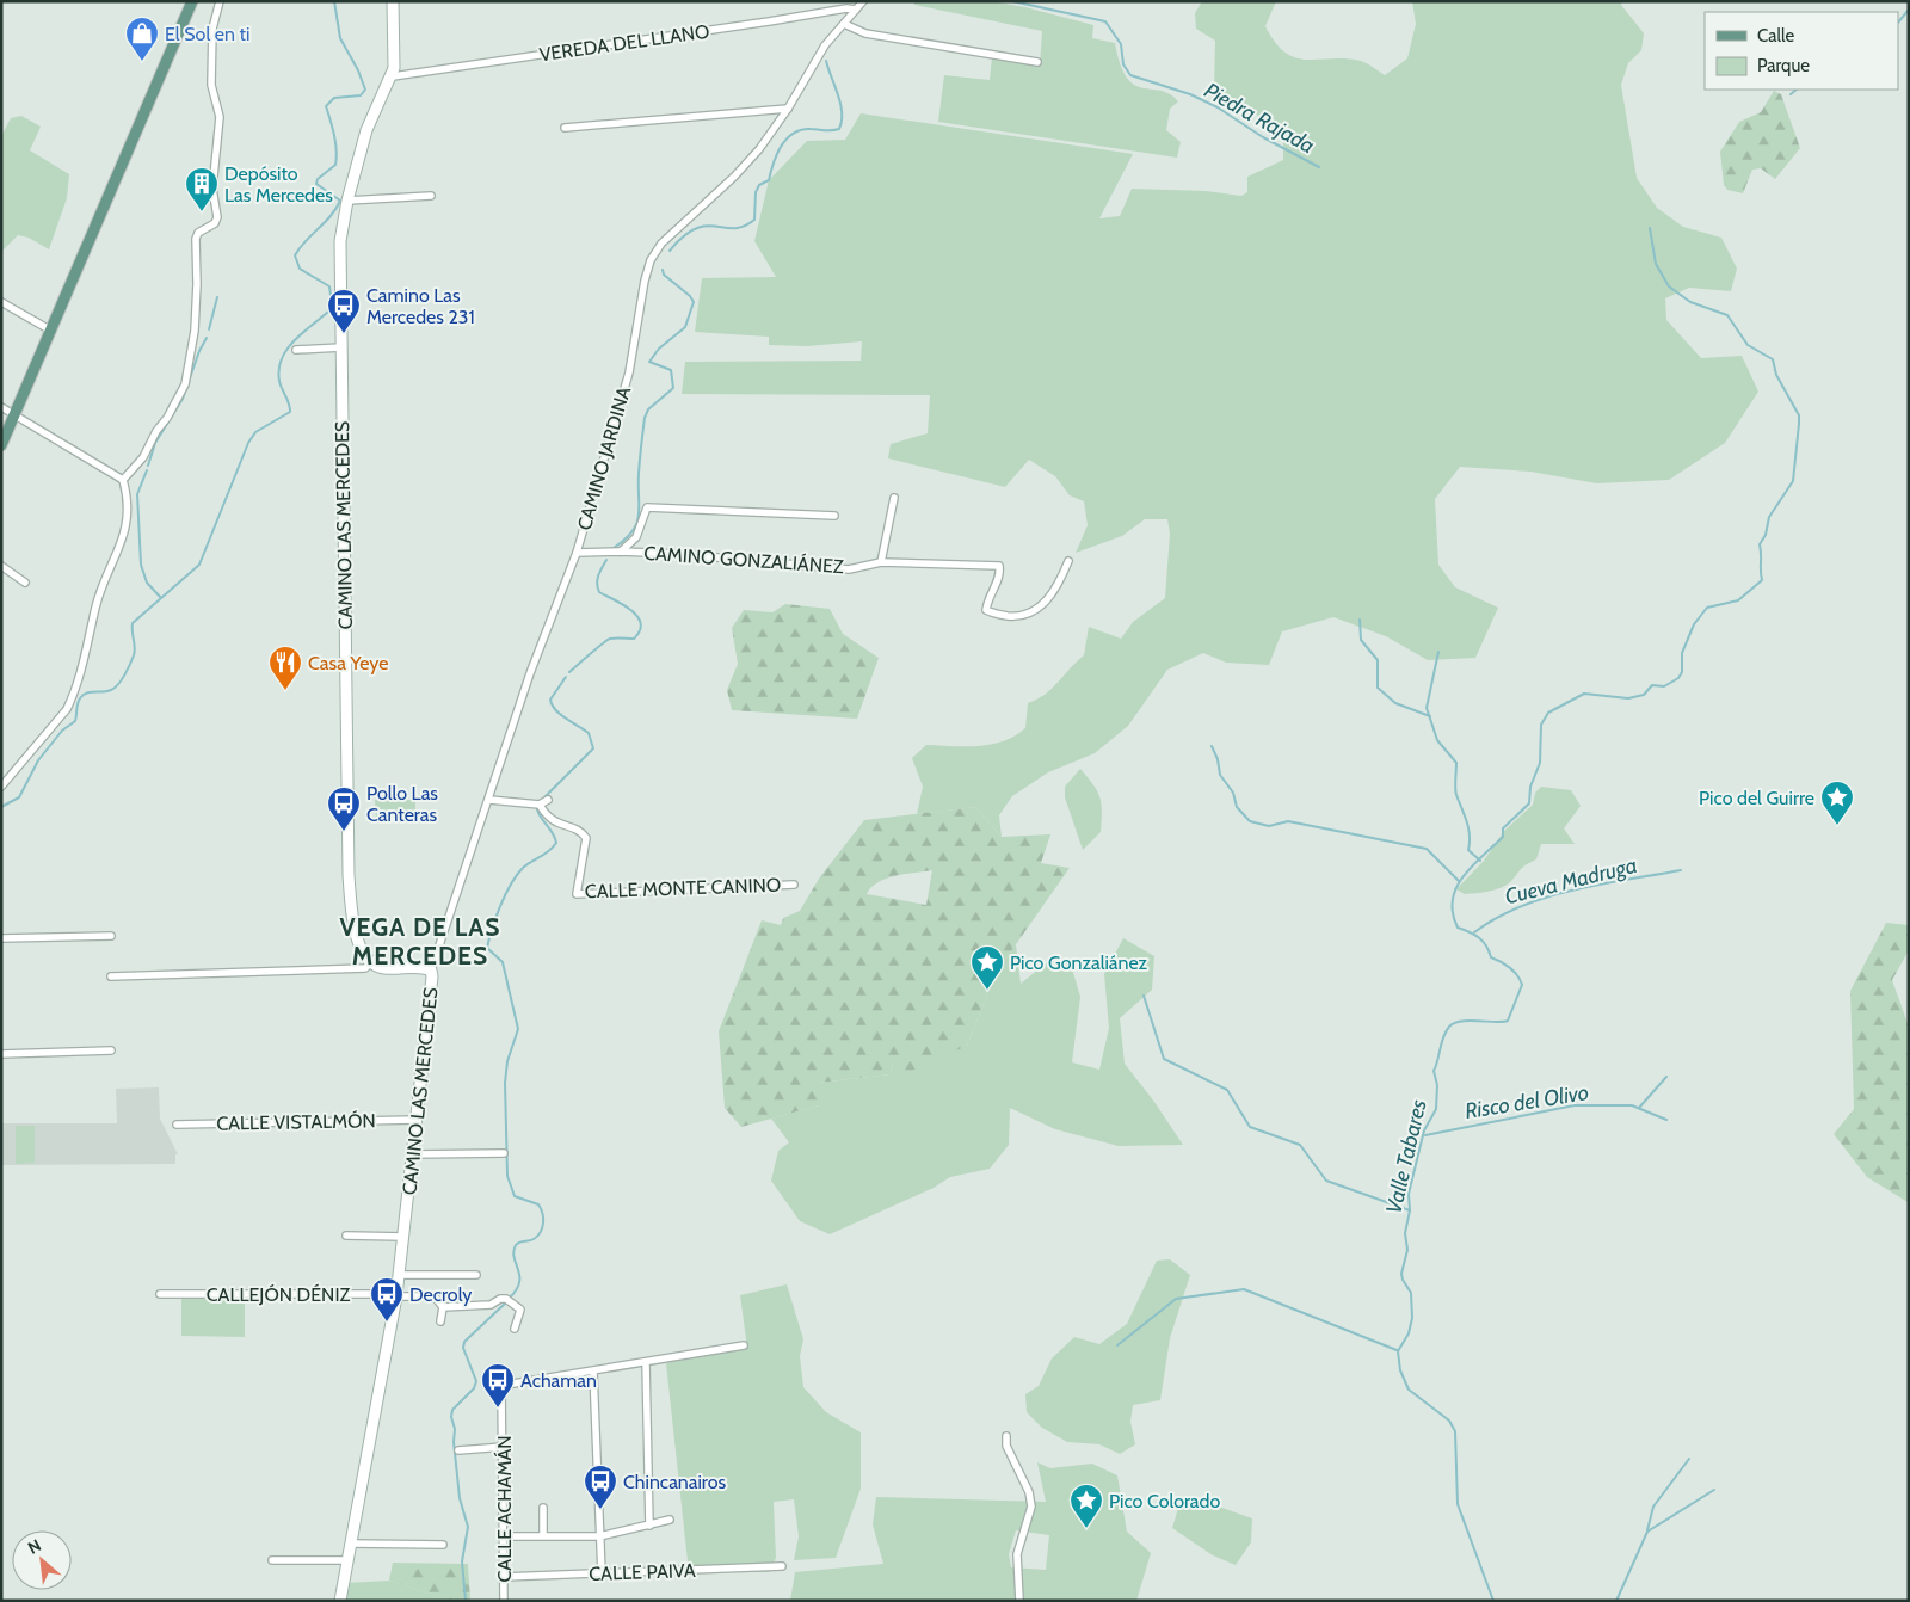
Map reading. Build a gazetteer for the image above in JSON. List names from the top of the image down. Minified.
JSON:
{"streets":{"main road":["CAMINO LAS MERCEDES"],"street":["VEREDA DEL LLANO","CAMINO JARDINA","CAMINO GONZALIÁNEZ","CALLE MONTE CANINO","CALLE VISTALMÓN","CALLEJÓN DÉNIZ","CALLE ACHAMÁN","CALLE PAIVA"]},"crossings":[["VEREDA DEL LLANO","CAMINO JARDINA"],["VEREDA DEL LLANO","CAMINO LAS MERCEDES"],["CAMINO JARDINA","CAMINO LAS MERCEDES"],["CAMINO JARDINA","CAMINO GONZALIÁNEZ"],["CAMINO LAS MERCEDES","CALLE VISTALMÓN"],["CAMINO LAS MERCEDES","CALLEJÓN DÉNIZ"],["CALLE ACHAMÁN","CALLE PAIVA"]],"districts":["VEGA DE LAS MERCEDES"],"water":["Piedra Rajada","Cueva Madruga","Risco del Olivo","Valle Tabares"],"places":{"shop":["El Sol en ti"],"building":["Depósito Las Mercedes"],"bus stop":["Camino Las Mercedes 231","Pollo Las Canteras","Decroly","Achaman","Chincanairos"],"restaurant":["Casa Yeye"],"place":["Pico del Guirre","Pico Gonzaliánez","Pico Colorado"]},"legend":["Calle","Parque"],"north":"top left"}
